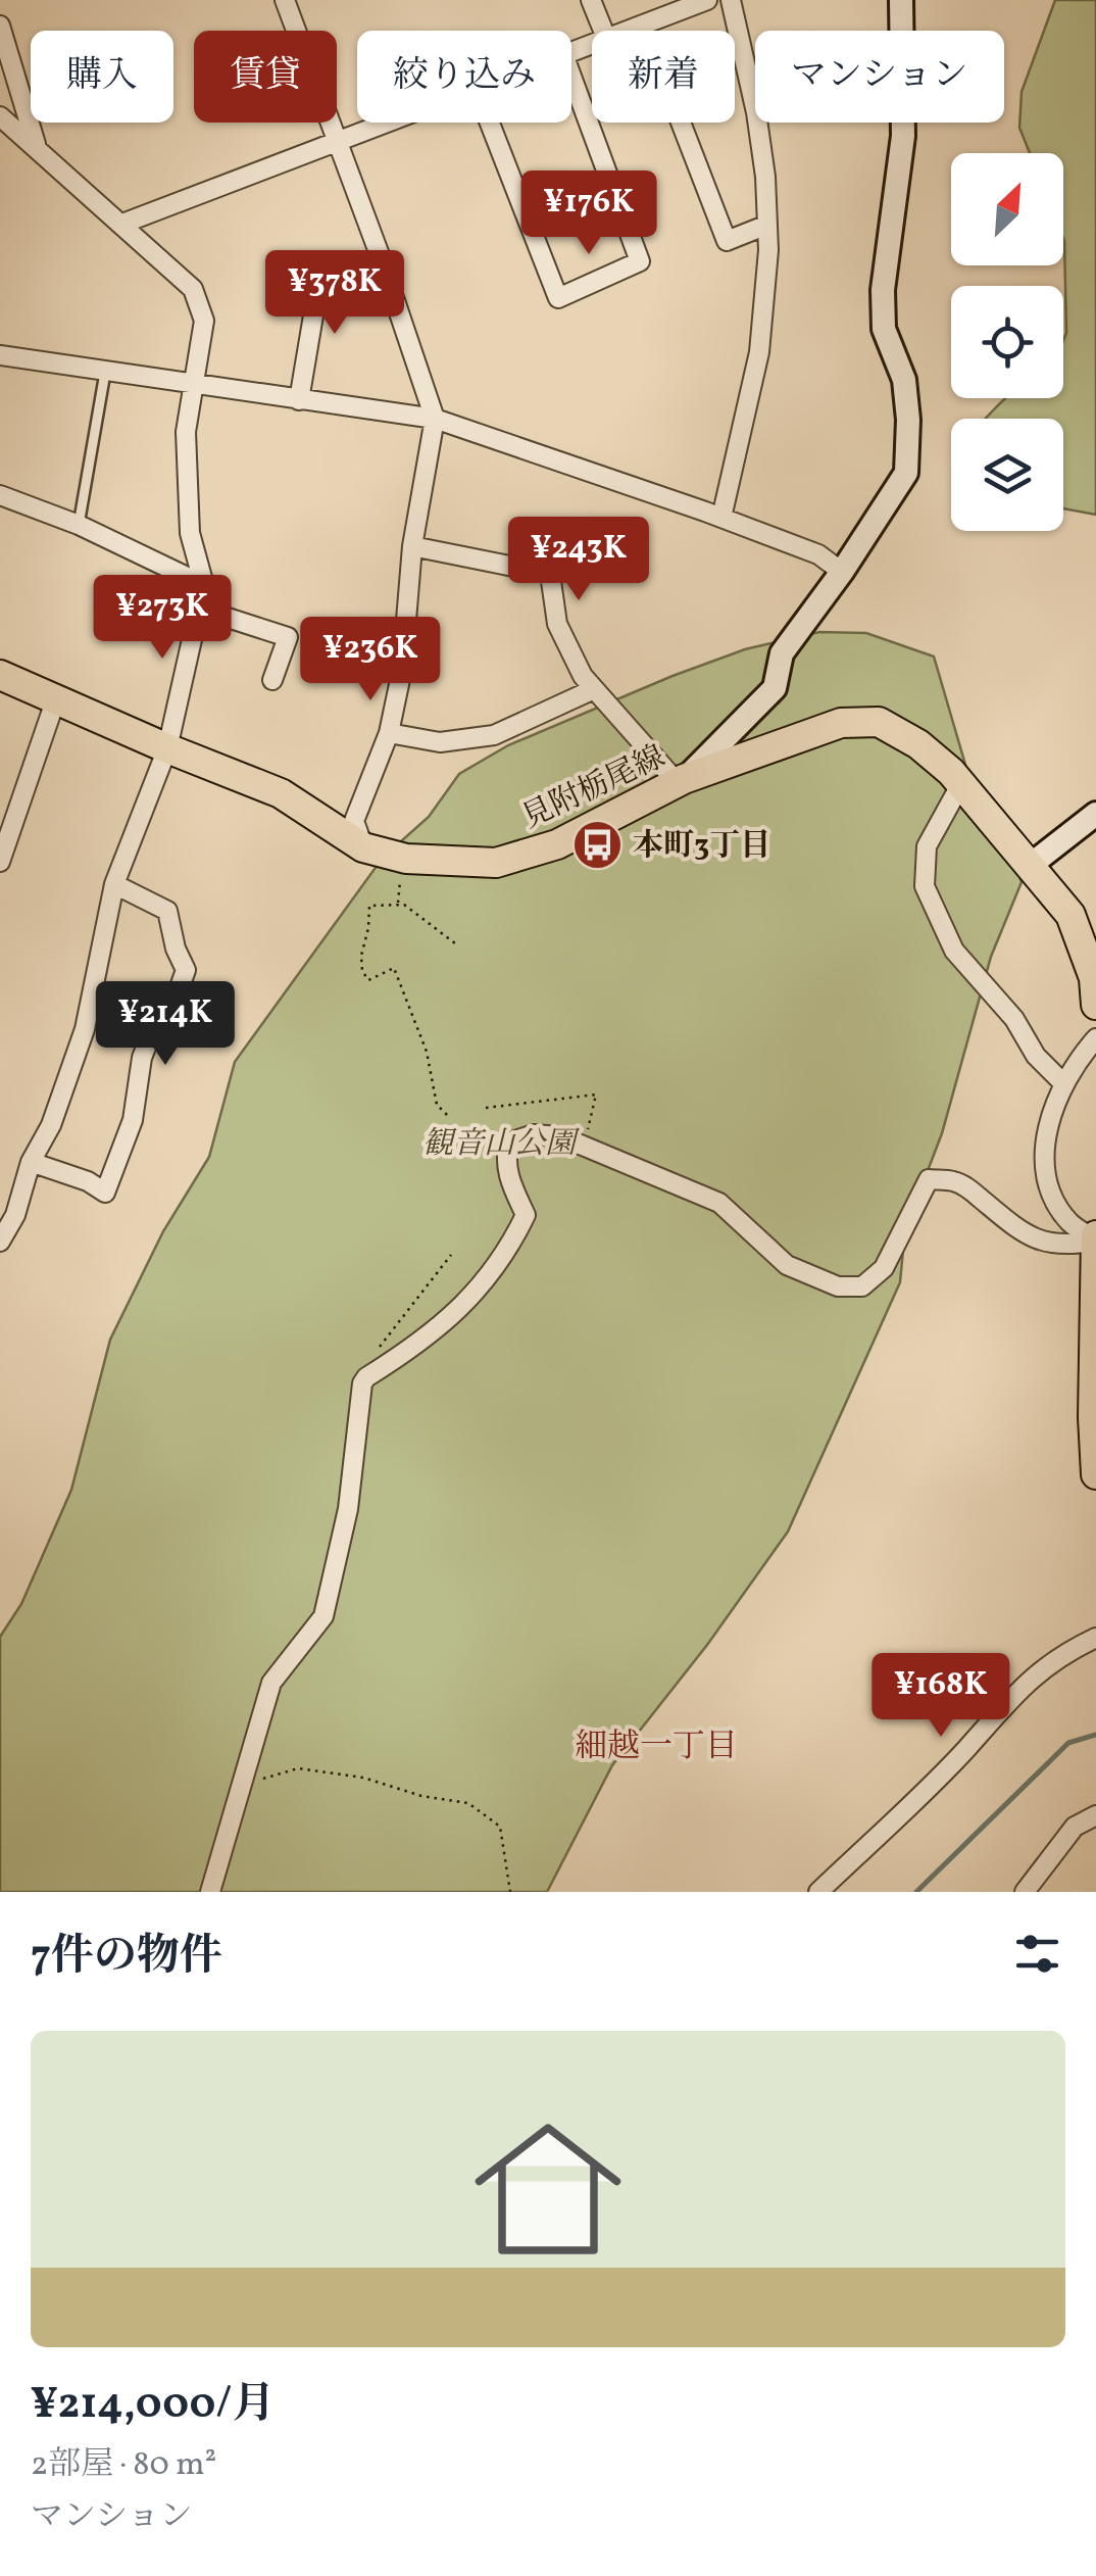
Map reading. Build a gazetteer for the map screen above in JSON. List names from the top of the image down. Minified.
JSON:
{"streets":{"main road":["見附栃尾線"]},"districts":["細越一丁目"],"parks":["観音山公園"],"places":{"bus stop":["本町3丁目"]},"north":"top right","page":{"chip":["購入","賃貸","絞り込み","新着","マンション"],"price":["¥176K","¥378K","¥243K","¥273K","¥236K","¥214K","¥168K"],"heading":"7件の物件","list":[{"name":"¥214,000/月","note":"2部屋 · 80 m² · マンション"}]}}
